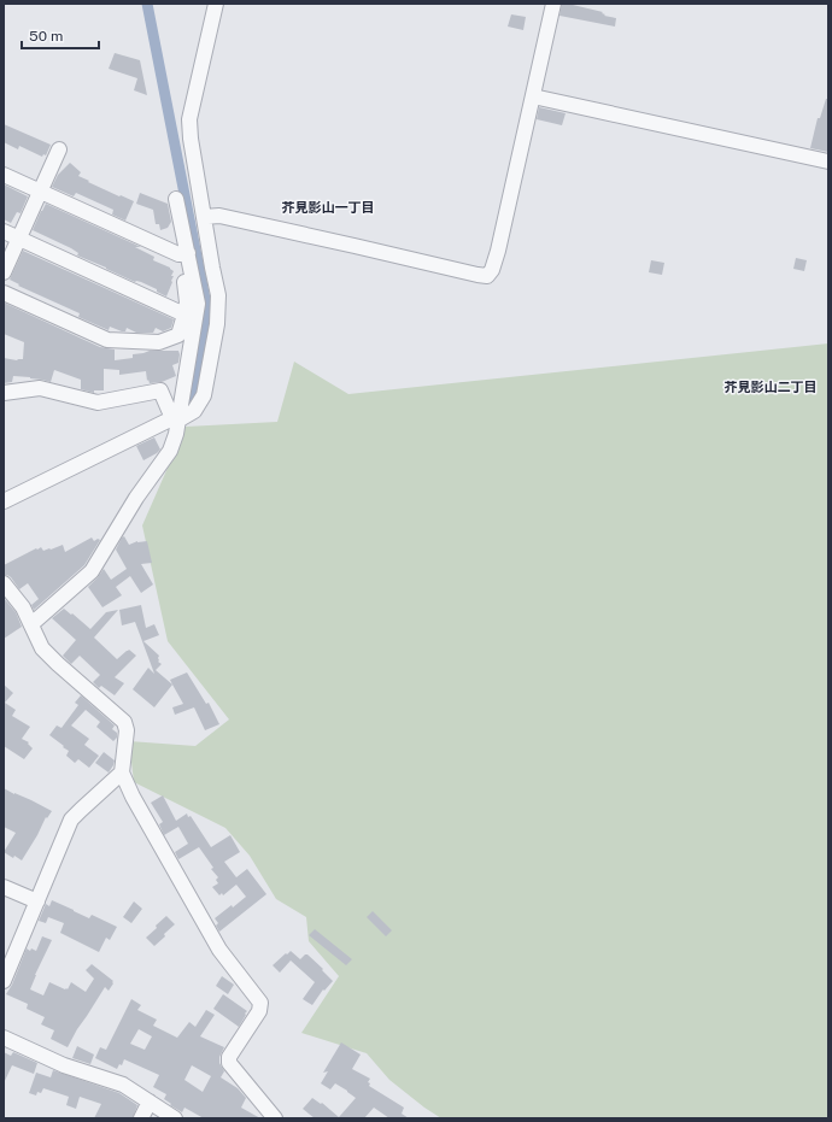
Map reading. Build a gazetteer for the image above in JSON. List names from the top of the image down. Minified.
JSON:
{"districts":["芥見影山一丁目","芥見影山二丁目"],"scale_bar":"50 m"}
